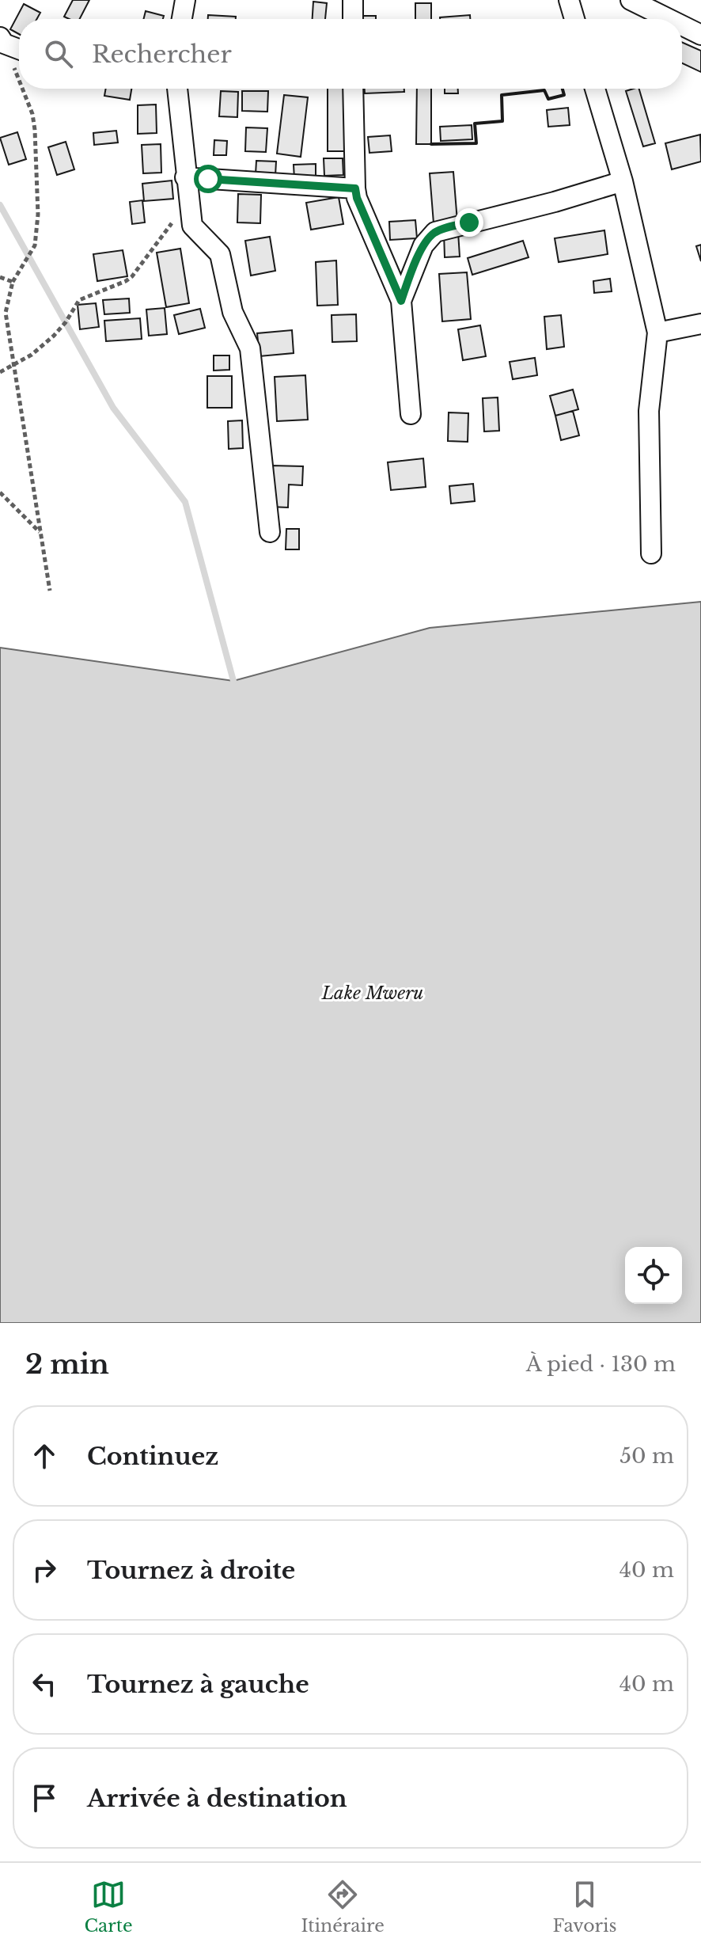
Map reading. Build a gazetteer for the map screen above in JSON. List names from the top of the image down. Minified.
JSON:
{"water":["Lake Mweru"],"page":{"search":"Rechercher","heading":["2 min","À pied · 130 m"],"list":[["Continuez","50 m"],["Tournez à droite","40 m"],["Tournez à gauche","40 m"],"Arrivée à destination"],"nav":["Carte","Itinéraire","Favoris"]}}
